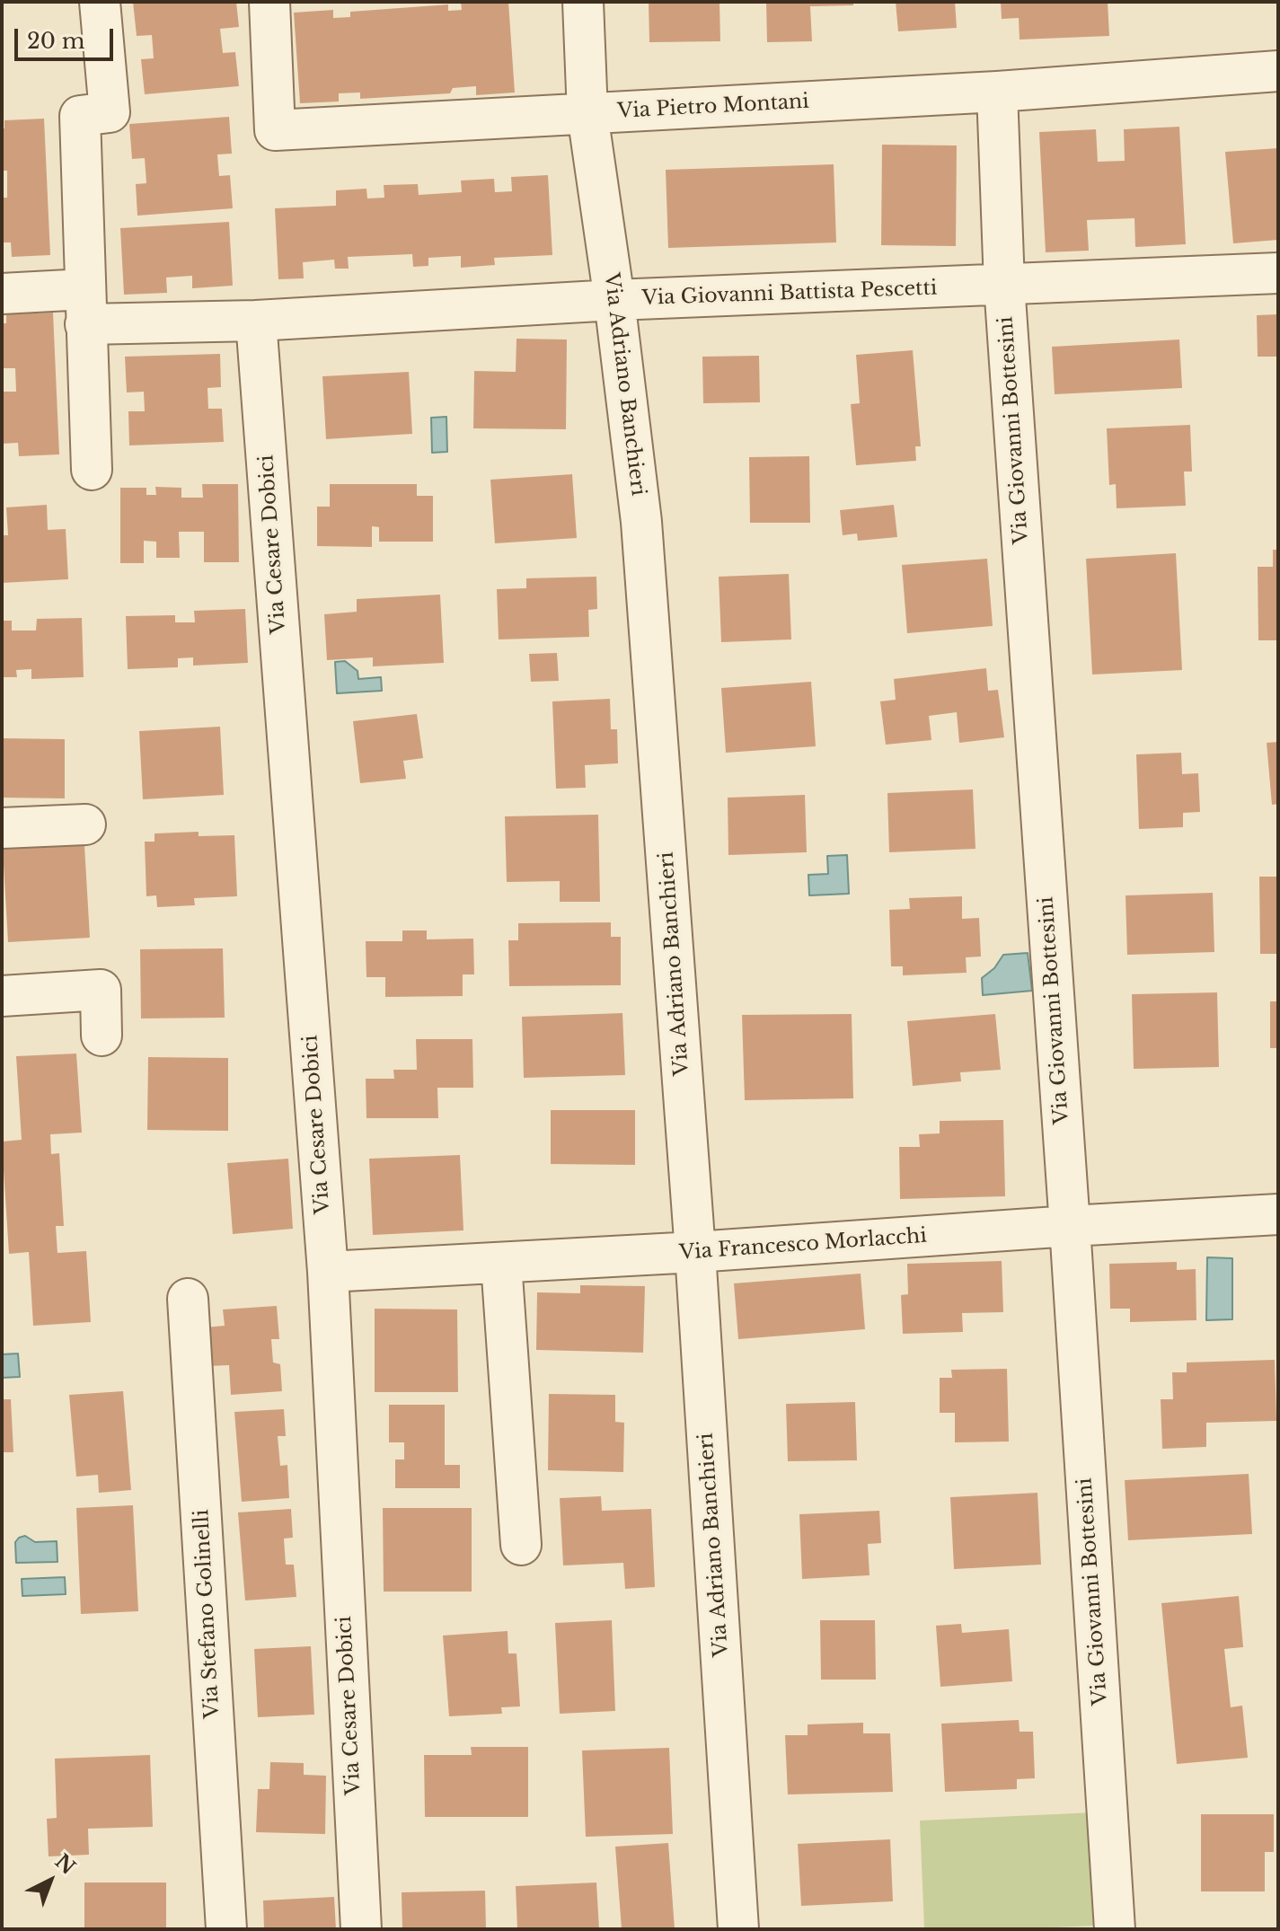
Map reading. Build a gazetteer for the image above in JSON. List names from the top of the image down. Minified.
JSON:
{"streets":{"street":["Via Pietro Montani","Via Giovanni Battista Pescetti","Via Adriano Banchieri","Via Giovanni Bottesini","Via Cesare Dobici","Via Francesco Morlacchi","Via Stefano Golinelli"]},"crossings":[["Via Pietro Montani","Via Adriano Banchieri"],["Via Pietro Montani","Via Giovanni Bottesini"],["Via Giovanni Battista Pescetti","Via Adriano Banchieri"],["Via Giovanni Battista Pescetti","Via Giovanni Bottesini"],["Via Giovanni Battista Pescetti","Via Cesare Dobici"],["Via Adriano Banchieri","Via Francesco Morlacchi"],["Via Giovanni Bottesini","Via Francesco Morlacchi"],["Via Cesare Dobici","Via Francesco Morlacchi"]],"scale_bar":"20 m","north":"top right"}
